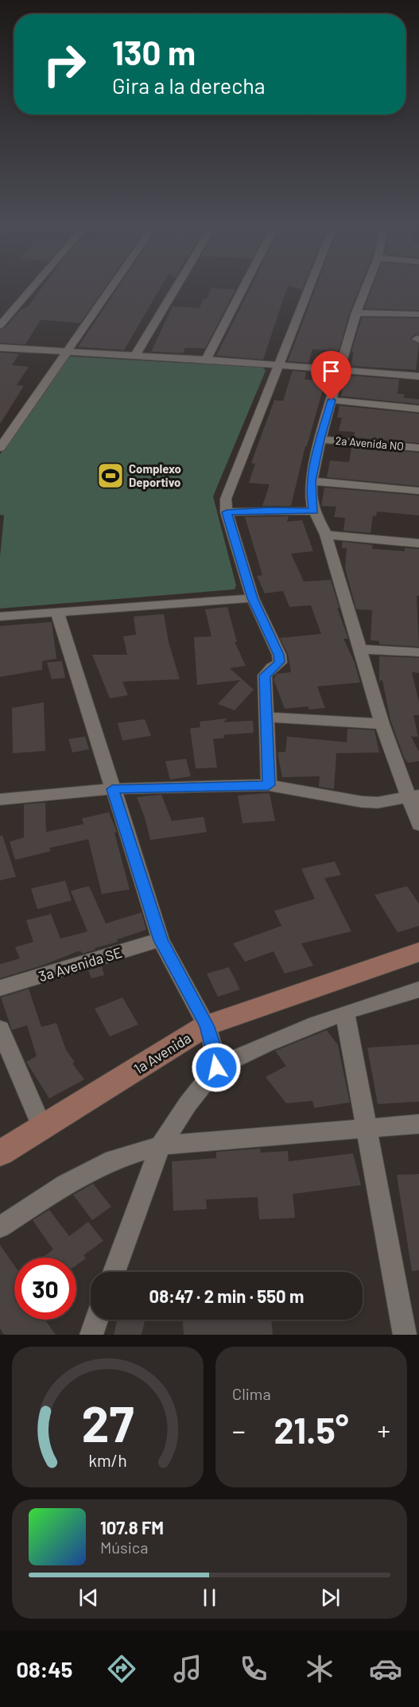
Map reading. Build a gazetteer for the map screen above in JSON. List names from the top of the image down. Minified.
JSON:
{"streets":{"street":["2a Avenida NO","3a Avenida SE","1a Avenida"]},"places":{"sports":["Complexo Deportivo"]},"page":{"turn":["130 m","Gira a la derecha"],"limit":"30","trip":"08:47 · 2 min · 550 m","tile":"Clima","heat":["−","21.5°","+"],"song":["107.8 FM","Música"],"tabs":"08:45","gauge":["27","km/h"]}}
